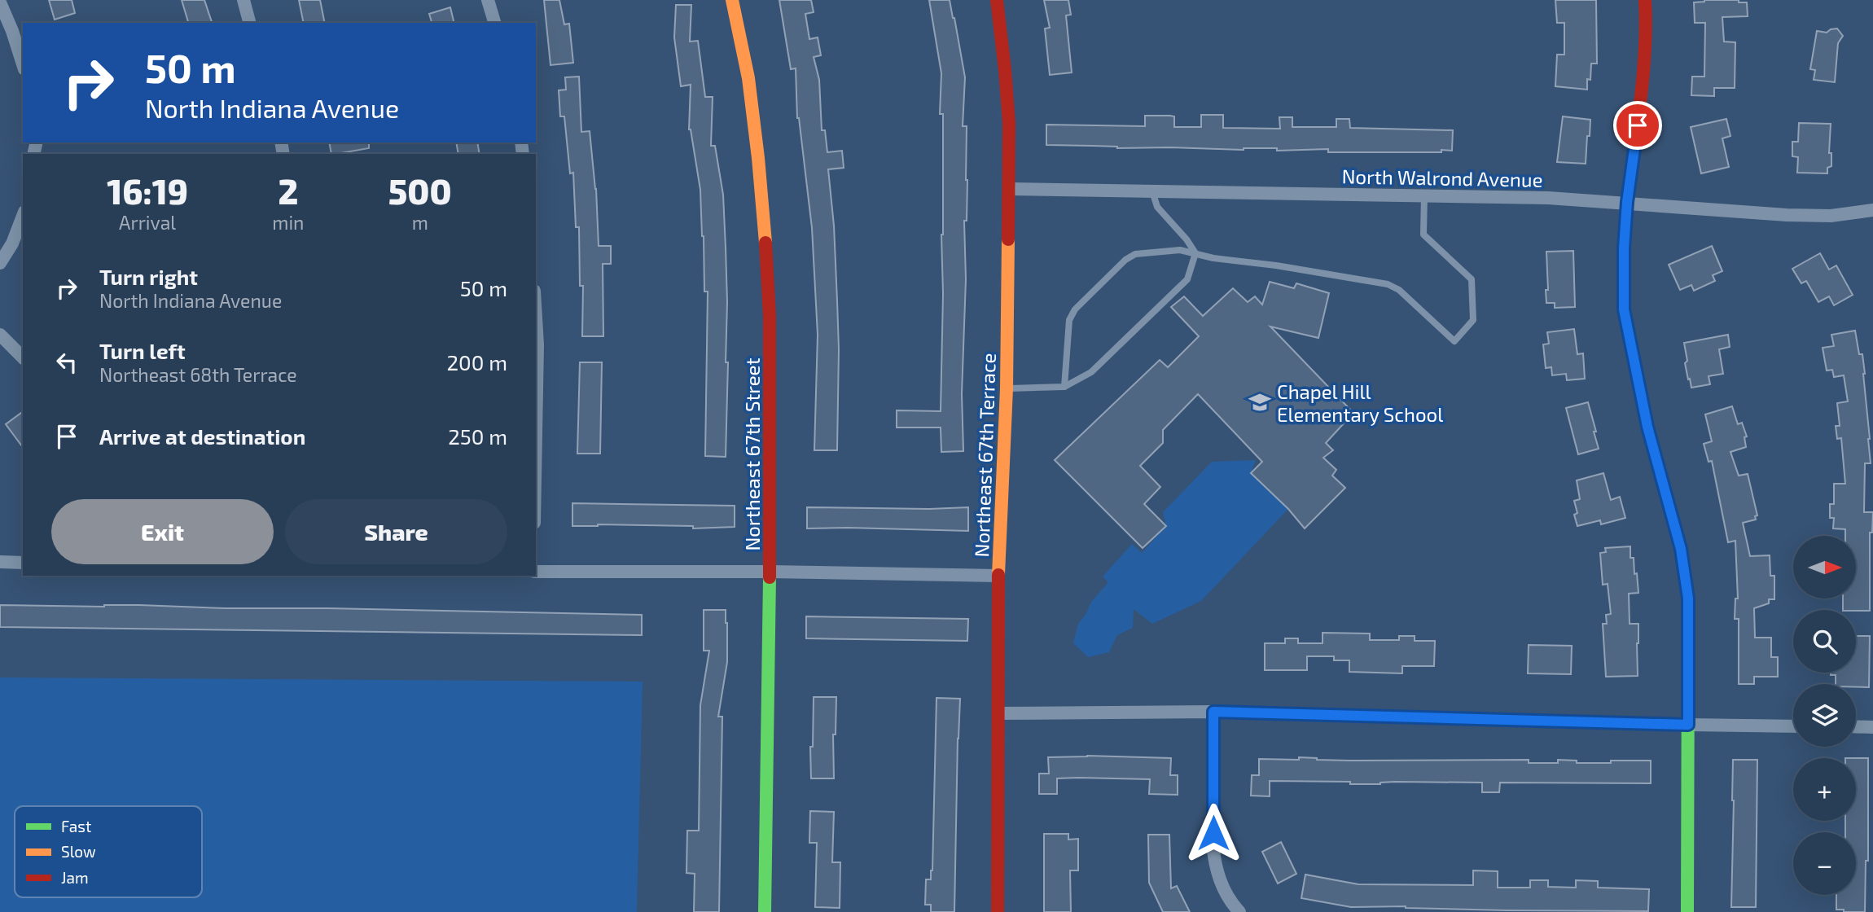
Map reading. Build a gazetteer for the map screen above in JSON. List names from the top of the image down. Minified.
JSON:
{"streets":{"street":["North Walrond Avenue","Northeast 67th Street","Northeast 67th Terrace"]},"crossings":[["North Walrond Avenue","Northeast 67th Terrace"]],"places":{"school or university":["Chapel Hill Elementary School"]},"legend":["Fast","Slow","Jam"],"north":"right","page":{"turn":["50 m","North Indiana Avenue"],"eta":["16:19","Arrival","2","min","500","m"],"list":[{"name":"Turn right","note":"North Indiana Avenue","value":"50 m"},{"name":"Turn left","note":"Northeast 68th Terrace","value":"200 m"},{"name":"Arrive at destination","value":"250 m"}],"buttons":["Exit","Share"],"map_buttons":["+","−"]}}
